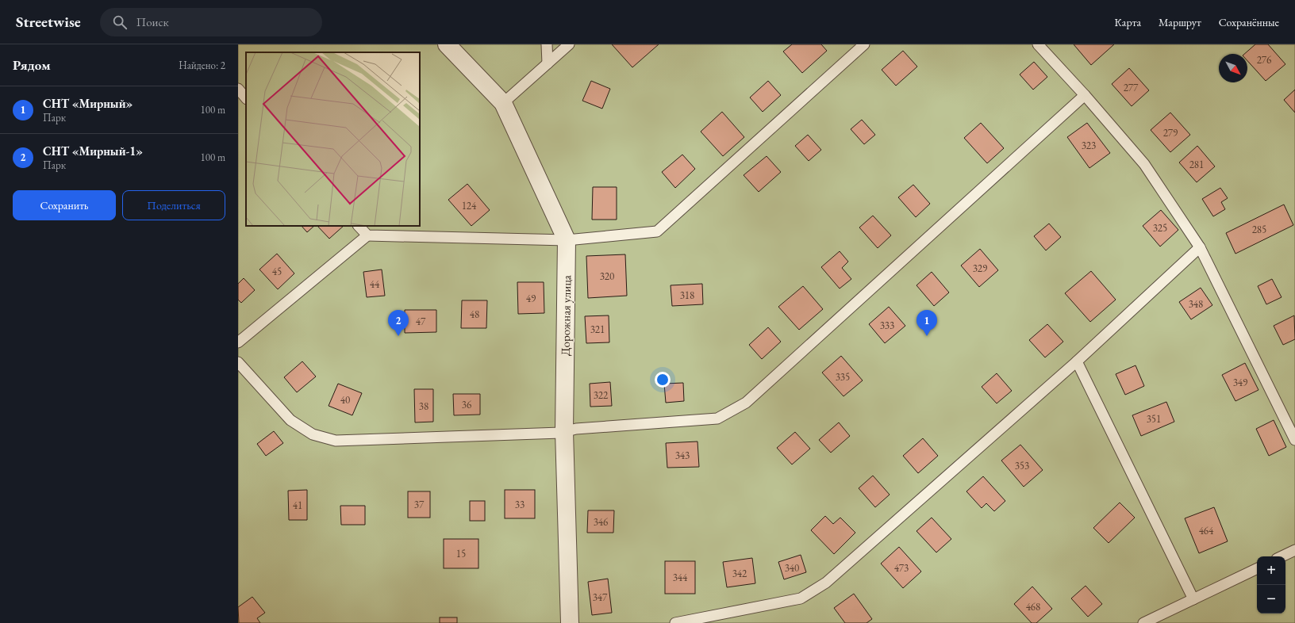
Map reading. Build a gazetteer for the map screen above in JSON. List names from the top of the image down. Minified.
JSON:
{"streets":{"street":["Дорожная улица"]},"house_numbers":["276","277","279","323","281","124","325","285","329","45","320","44","318","49","348","48","47","333","321","335","349","322","40","36","38","351","343","353","37","33","41","346","464","15","340","473","342","344","347","468"],"north":"bottom right","page":{"header":"Streetwise","search":"Поиск","nav":["Карта","Маршрут","Сохранённые"],"heading":["Рядом","Найдено: 2"],"list":[{"mark":"1","name":"СНТ «Мирный»","note":"Парк","value":"100 m"},{"mark":"2","name":"СНТ «Мирный-1»","note":"Парк","value":"100 m"}],"buttons":["Сохранить","Поделиться"],"pins":["1","2"],"map_buttons":["+","−"]}}
